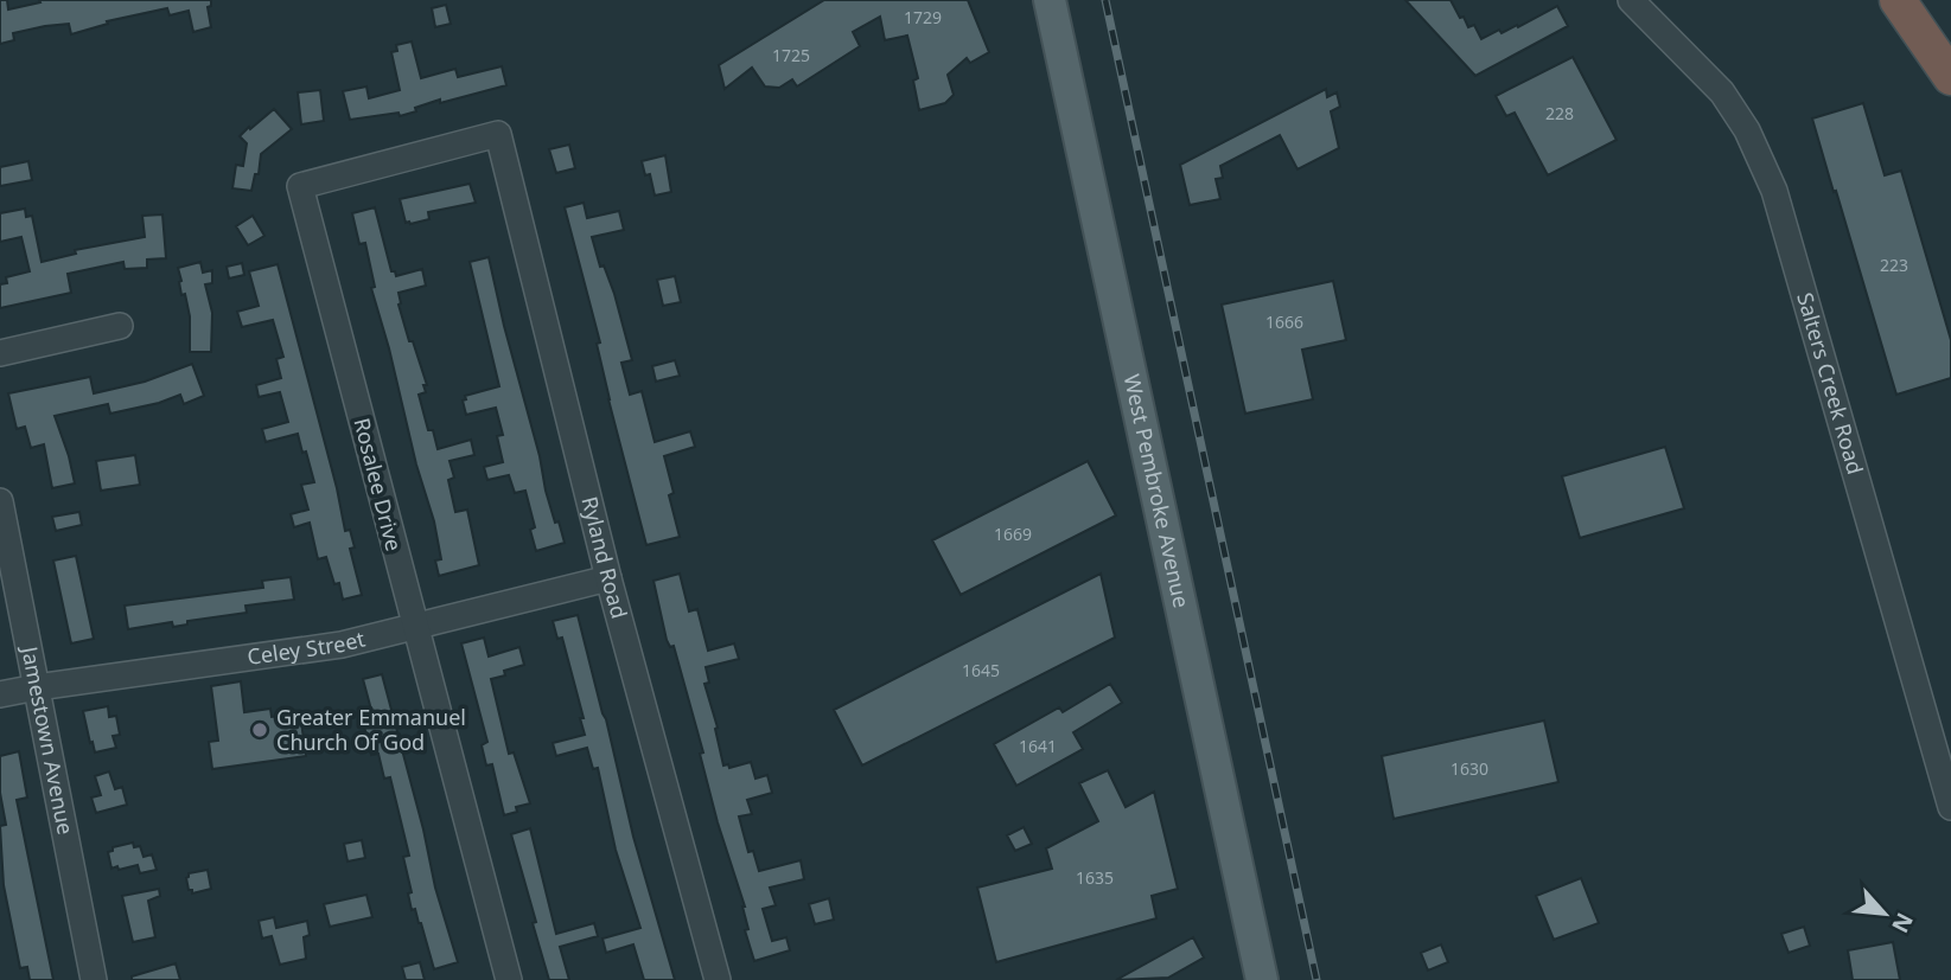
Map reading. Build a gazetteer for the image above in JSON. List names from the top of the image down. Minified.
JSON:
{"streets":{"main road":["West Pembroke Avenue"],"street":["Salters Creek Road","Rosalee Drive","Ryland Road","Celey Street","Jamestown Avenue"]},"crossings":[["Rosalee Drive","Ryland Road"],["Rosalee Drive","Celey Street"],["Ryland Road","Celey Street"],["Celey Street","Jamestown Avenue"]],"places":["Greater Emmanuel Church Of God"],"house_numbers":["1729","1725","228","223","1666","1669","1645","1641","1630","1635"],"north":"bottom right"}
